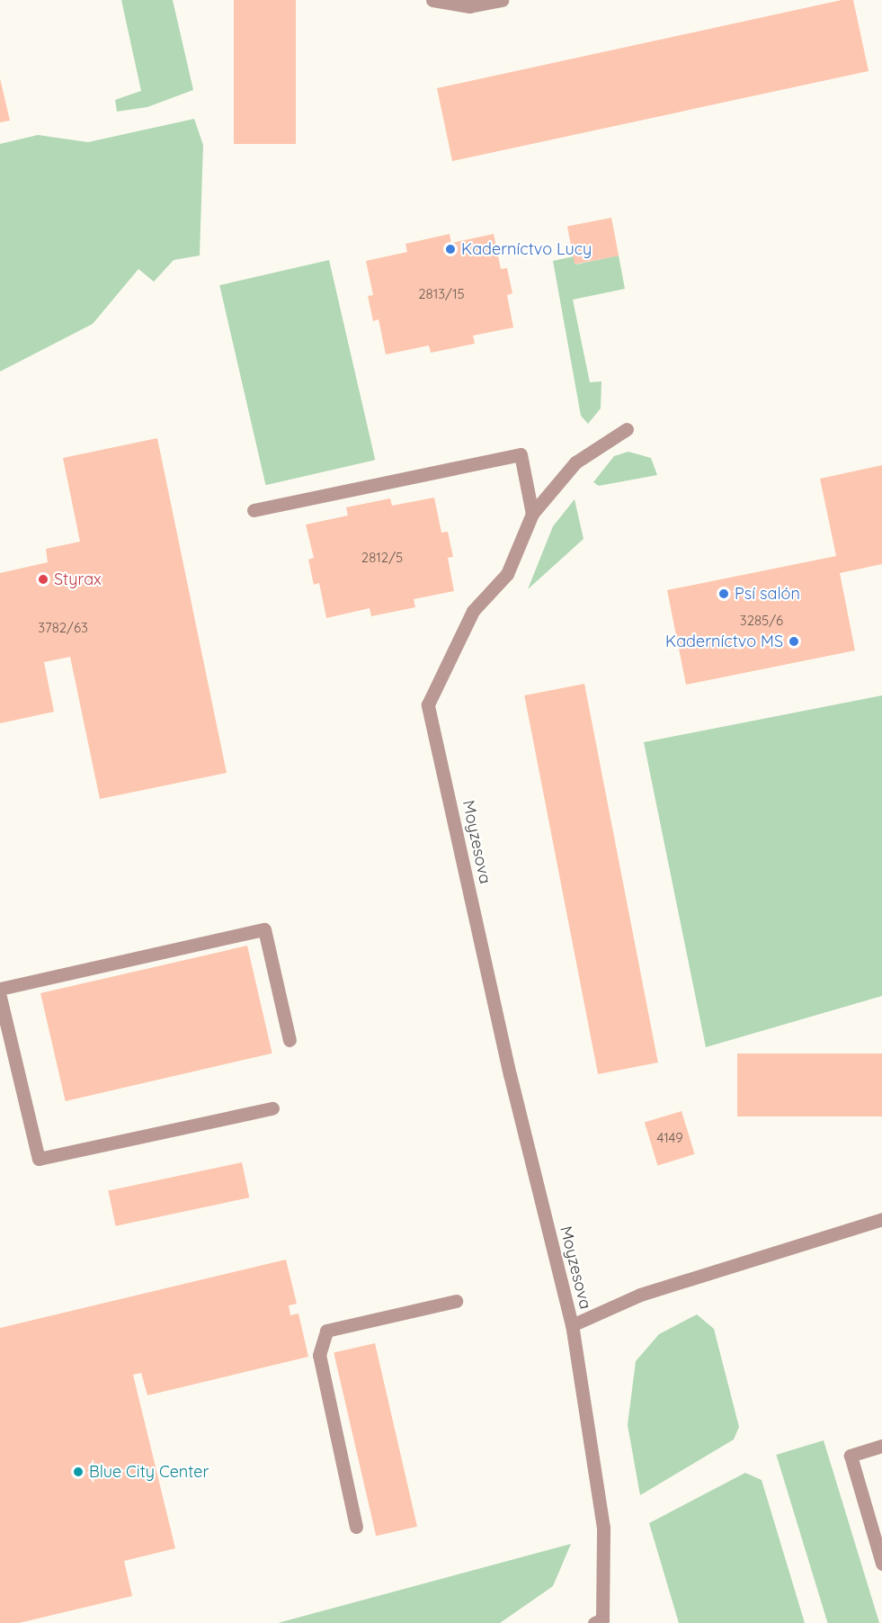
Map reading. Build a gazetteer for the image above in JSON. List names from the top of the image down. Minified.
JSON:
{"streets":{"street":["Moyzesova"]},"places":["Kaderníctvo Lucy","Styrax","Psí salón","Kaderníctvo MS","Blue City Center"],"house_numbers":["2813/15","2812/5","3285/6","3782/63","4149"]}
